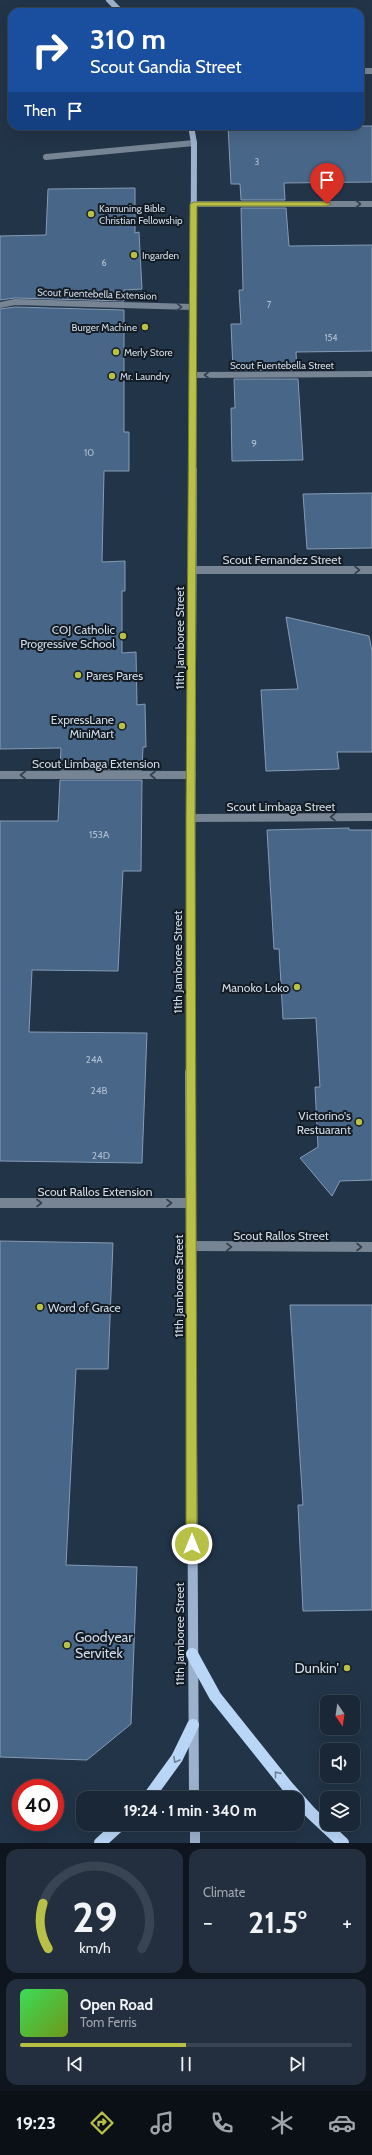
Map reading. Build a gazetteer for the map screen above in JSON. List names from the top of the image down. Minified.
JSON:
{"streets":{"street":["Scout Fuentebella Extension","Scout Fuentebella Street","Scout Fernandez Street","11th Jamboree Street","Scout Limbaga Extension","Scout Limbaga Street","Scout Rallos Extension","Scout Rallos Street"]},"crossings":[["Scout Fuentebella Extension","11th Jamboree Street"],["Scout Fuentebella Street","11th Jamboree Street"],["Scout Fernandez Street","11th Jamboree Street"],["11th Jamboree Street","Scout Limbaga Extension"],["11th Jamboree Street","Scout Limbaga Street"],["11th Jamboree Street","Scout Rallos Extension"],["11th Jamboree Street","Scout Rallos Street"]],"one_way":["Scout Fuentebella Extension","Scout Fuentebella Street","Scout Fernandez Street","Scout Limbaga Extension","Scout Limbaga Street","Scout Rallos Extension","Scout Rallos Street"],"places":["Kamuning Bible Christian Fellowship","Ingarden","Burger Machine","Merly Store","Mr. Laundry","COJ Catholic Progressive School","Pares Pares","ExpressLane MiniMart","Manoko Loko","Victorino's Restuarant","Word of Grace","Goodyear Servitek","Dunkin'"],"house_numbers":["3","6","7","154","9","10","153A","24A","24B","24D"],"north":"bottom","page":{"turn":["310 m","Scout Gandia Street"],"then":"Then","limit":"40","trip":"19:24 · 1 min · 340 m","tile":"Climate","heat":["−","21.5°","+"],"song":["Open Road","Tom Ferris"],"tabs":"19:23","gauge":["29","km/h"]}}
